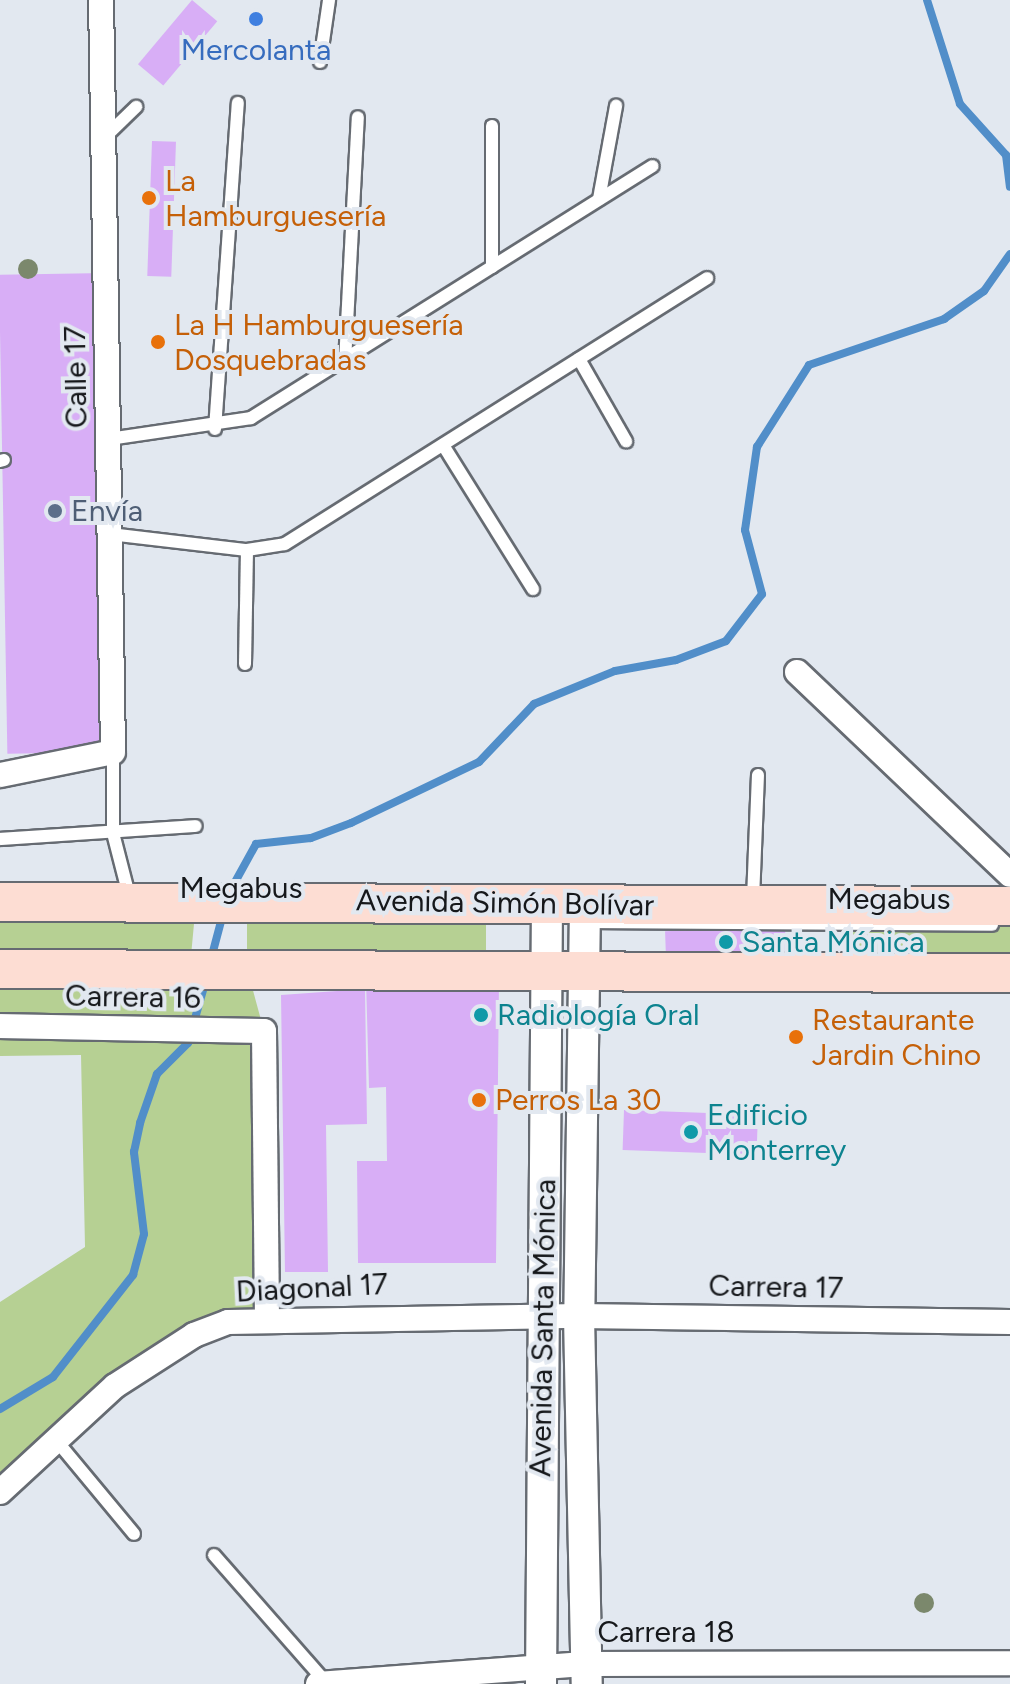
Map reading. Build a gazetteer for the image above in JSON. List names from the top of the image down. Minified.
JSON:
{"streets":{"main road":["Avenida Simón Bolívar"],"street":["Calle 17","Carrera 16","Carrera 17","Diagonal 17","Avenida Santa Mónica","Carrera 18"],"lane":["Megabus"]},"crossings":[["Megabus","Avenida Simón Bolívar"],["Megabus","Avenida Santa Mónica"],["Carrera 16","Diagonal 17"],["Carrera 17","Diagonal 17"],["Carrera 17","Avenida Santa Mónica"],["Diagonal 17","Avenida Santa Mónica"],["Avenida Santa Mónica","Carrera 18"]],"places":["Mercolanta","La Hamburguesería","La H Hamburguesería Dosquebradas","Envía","Santa Mónica","Radiología Oral","Restaurante Jardin Chino","Perros La 30","Edificio Monterrey"]}
